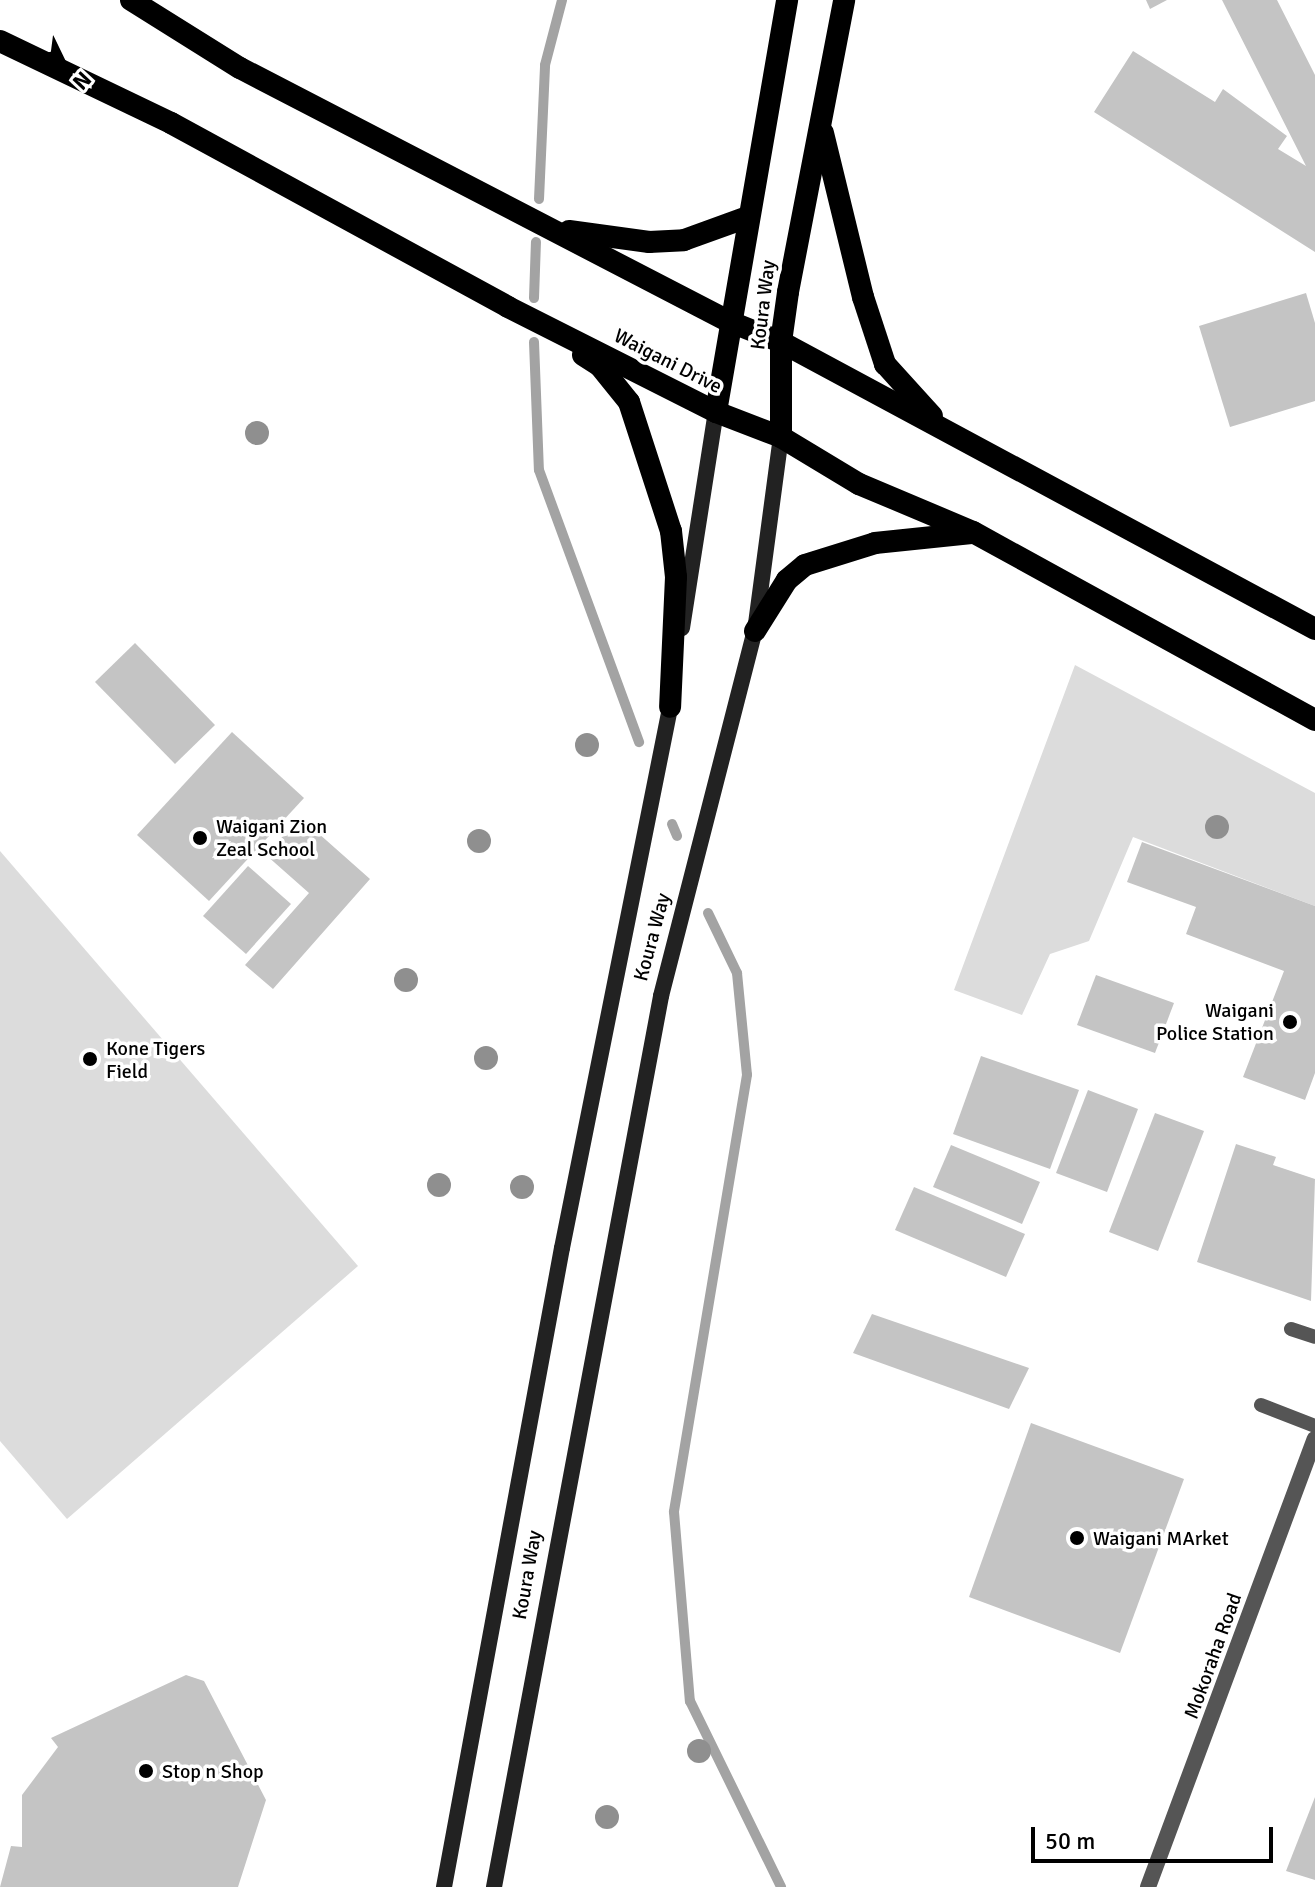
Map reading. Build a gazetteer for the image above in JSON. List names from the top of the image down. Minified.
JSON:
{"streets":{"highway":["Koura Way","Waigani Drive"],"street":["Mokoraha Road"]},"crossings":[["Koura Way","Waigani Drive"]],"places":["Waigani Zion Zeal School","Waigani Police Station","Kone Tigers Field","Waigani MArket","Stop n Shop"],"scale_bar":"50 m","north":"bottom right"}
